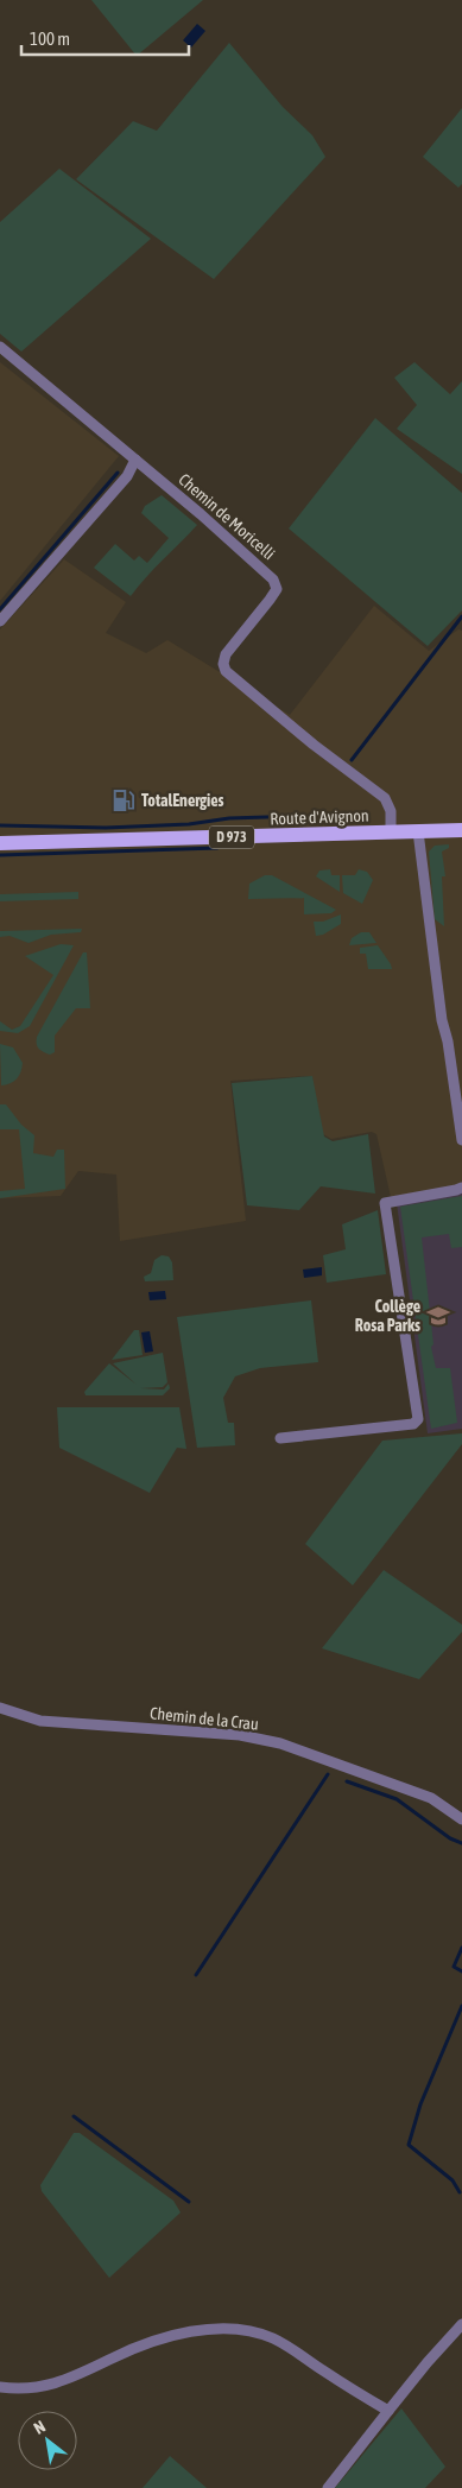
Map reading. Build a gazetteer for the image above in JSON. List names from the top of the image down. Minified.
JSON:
{"streets":{"main road":["Route d'Avignon","D 973"],"street":["Chemin de Moricelli","Chemin de la Crau"]},"crossings":[["Chemin de Moricelli","Route d'Avignon"]],"places":{"fuel station":["TotalEnergies"],"school or university":["Collège Rosa Parks"]},"scale_bar":"100 m","north":"top left"}
